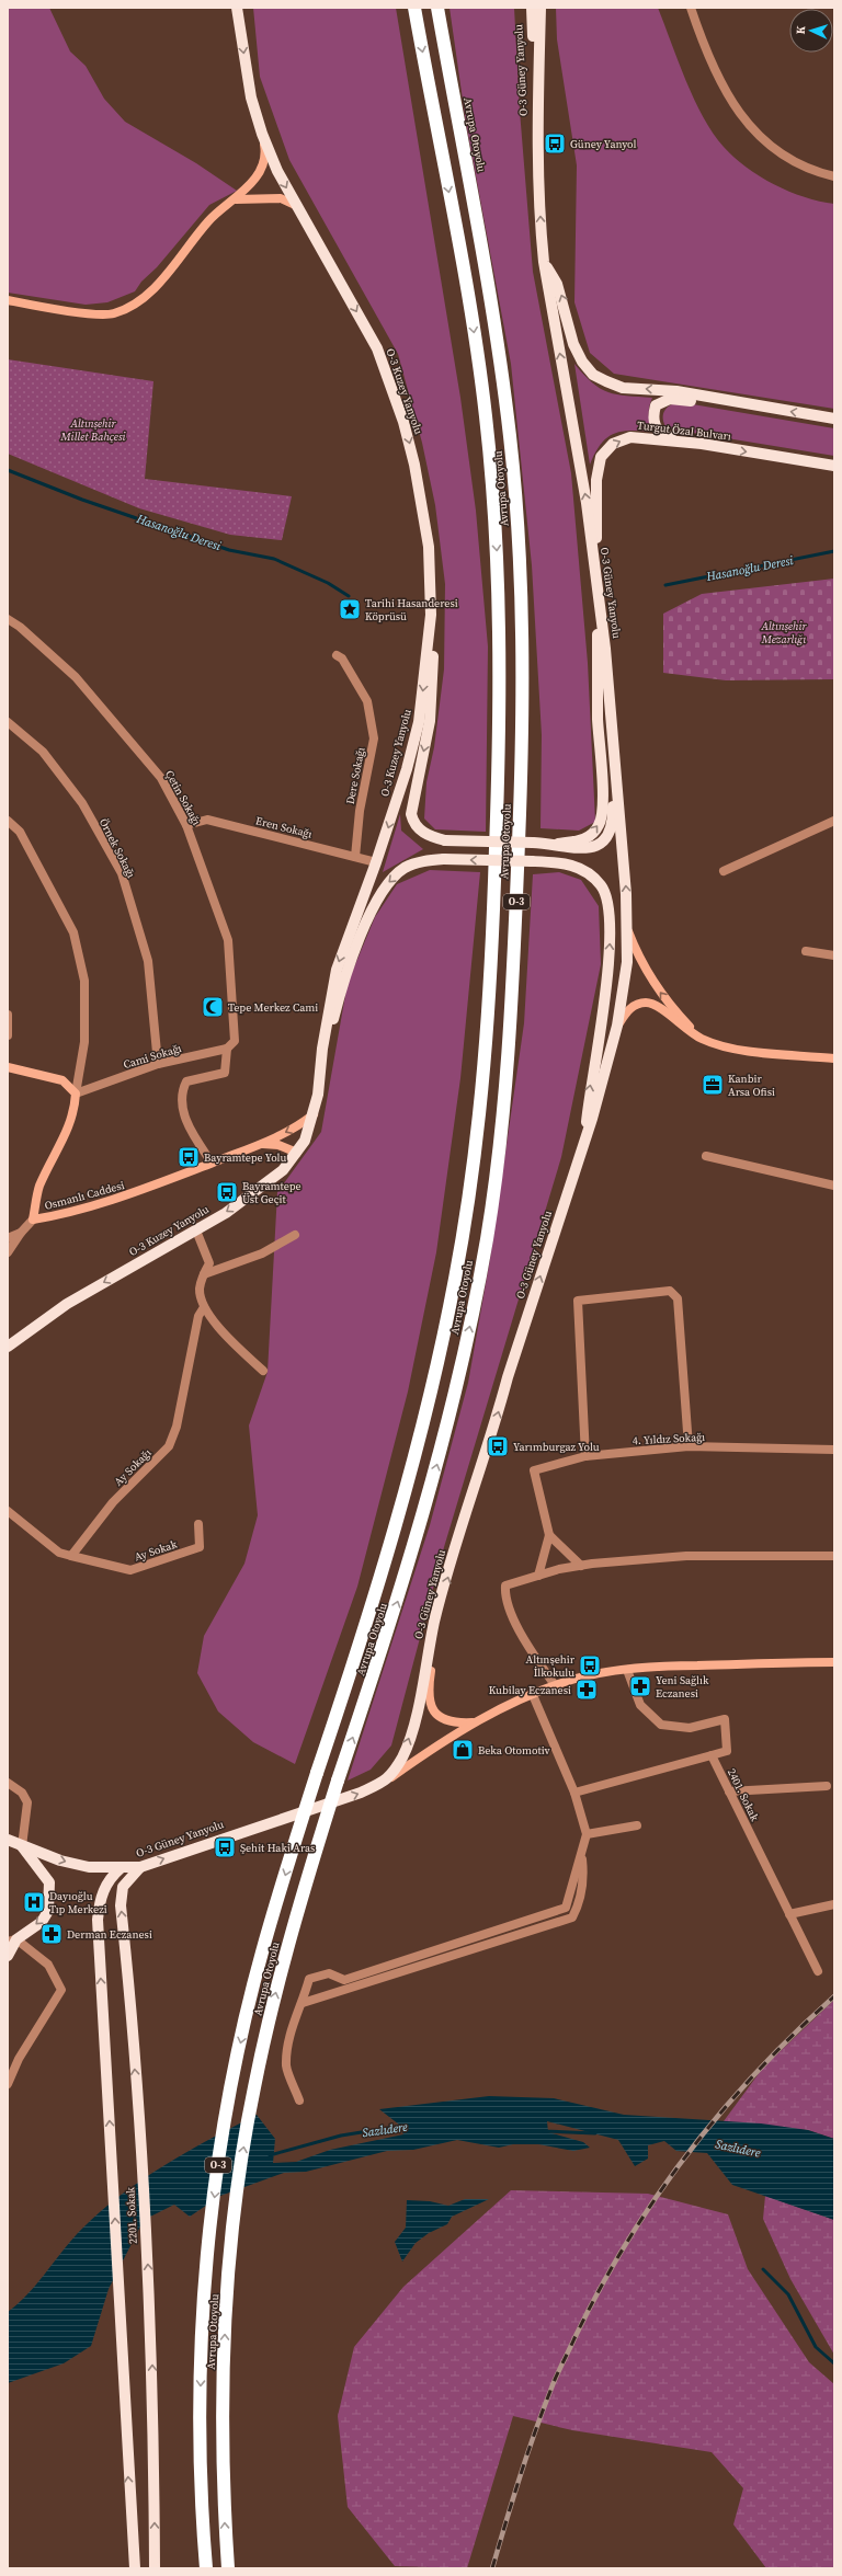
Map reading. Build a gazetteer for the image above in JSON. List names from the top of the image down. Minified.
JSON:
{"streets":{"highway":["Avrupa Otoyolu","O-3"],"main road":["O-3 Güney Yanyolu","O-3 Kuzey Yanyolu","Turgut Özal Bulvarı","Osmanlı Caddesi","2201. Sokak"],"street":["Dere Sokağı","Çetin Sokağı","Eren Sokağı","Örnek Sokağı","Cami Sokağı","4. Yıldız Sokağı","Ay Sokağı","Ay Sokak","2401. Sokak"]},"crossings":[["O-3 Güney Yanyolu","Turgut Özal Bulvarı"],["O-3 Güney Yanyolu","2201. Sokak"],["O-3 Kuzey Yanyolu","Eren Sokağı"],["O-3 Kuzey Yanyolu","Osmanlı Caddesi"],["Dere Sokağı","Eren Sokağı"],["Çetin Sokağı","Eren Sokağı"],["Çetin Sokağı","Cami Sokağı"],["Örnek Sokağı","Cami Sokağı"],["Cami Sokağı","Osmanlı Caddesi"],["Ay Sokağı","Ay Sokak"]],"one_way":["O-3 Güney Yanyolu","O-3 Kuzey Yanyolu","2201. Sokak"],"water":["Hasanoğlu Deresi","Sazlıdere"],"parks":["Altınşehir Millet Bahçesi","Altınşehir Mezarlığı"],"places":{"bus stop":["Güney Yanyol","Bayramtepe Yolu","Bayramtepe Üst Geçit","Yarımburgaz Yolu","Altınşehir İlkokulu","Şehit Haki Aras"],"place":["Tarihi Hasanderesi Köprüsü"],"mosque":["Tepe Merkez Cami"],"office":["Kanbir Arsa Ofisi"],"pharmacy":["Yeni Sağlık Eczanesi","Kubilay Eczanesi","Derman Eczanesi"],"shop":["Beka Otomotiv"],"hospital":["Dayıoğlu Tıp Merkezi"]},"north":"left"}
